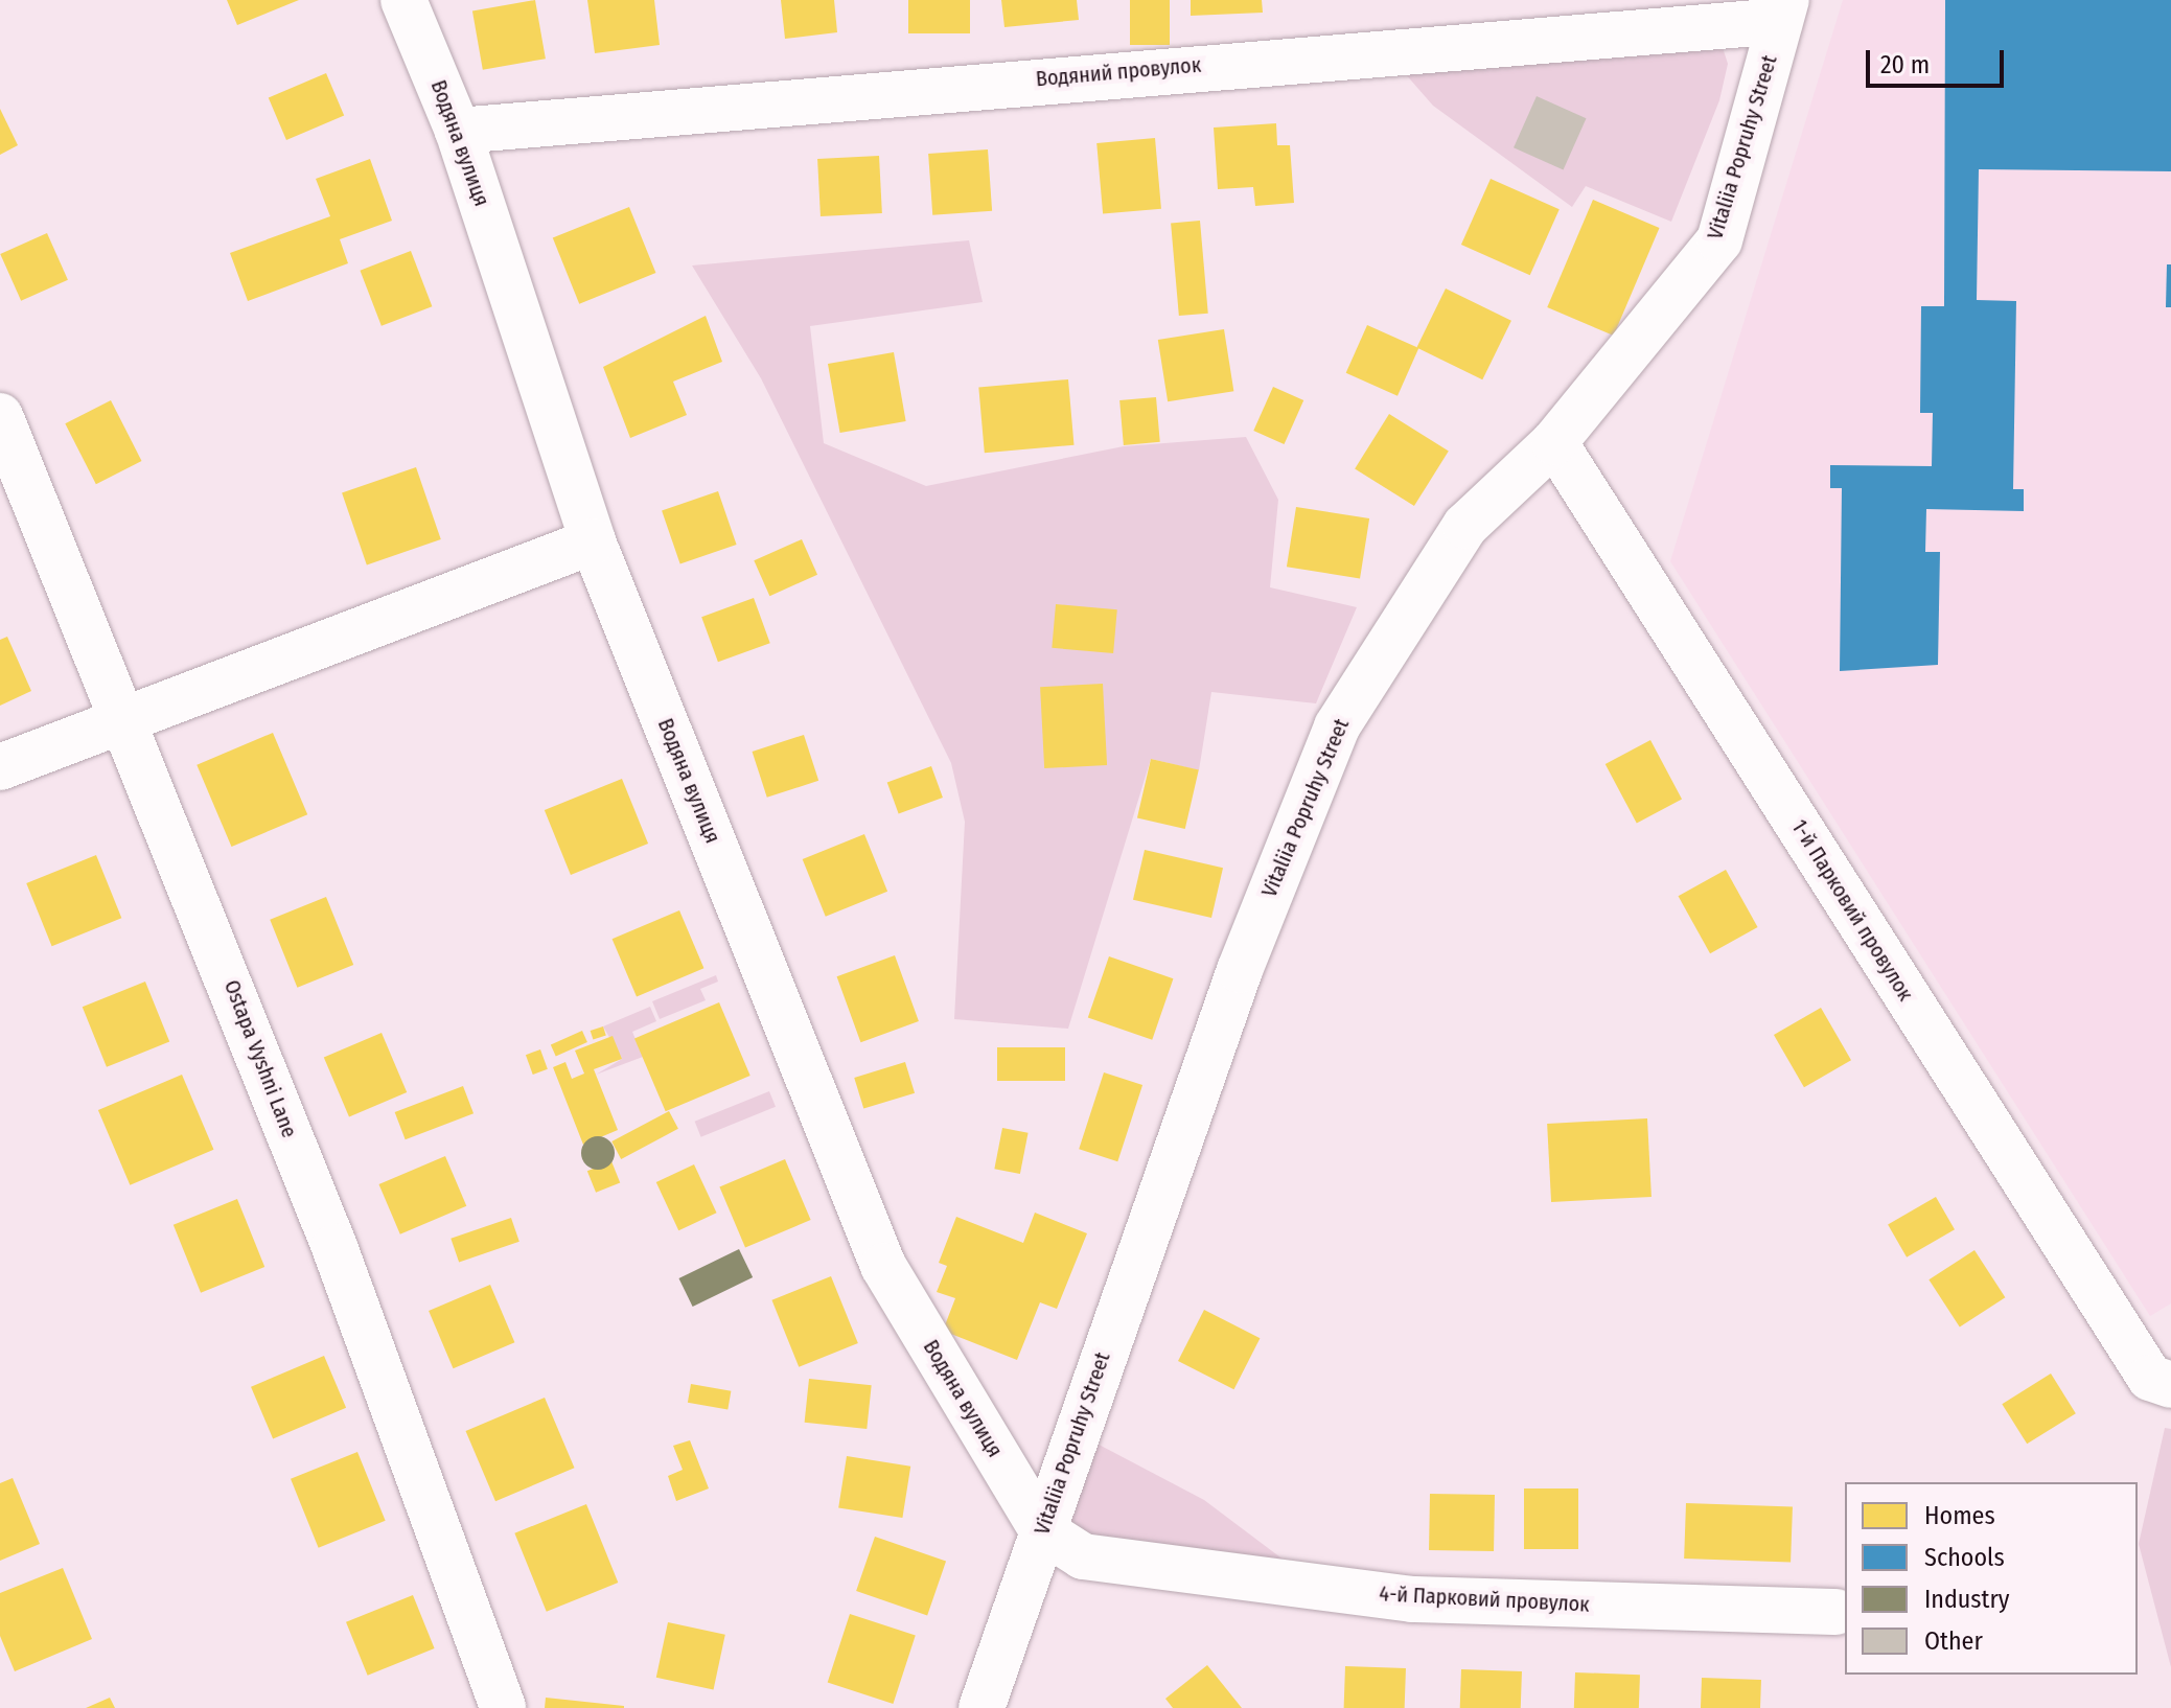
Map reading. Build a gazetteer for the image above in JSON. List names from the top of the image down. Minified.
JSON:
{"streets":{"street":["Водяний провулок","Водяна вулиця","Vitaliia Popruhy Street","1-й Парковий провулок","Ostapa Vyshni Lane","4-й Парковий провулок"]},"crossings":[["Водяний провулок","Водяна вулиця"],["Водяний провулок","Vitaliia Popruhy Street"],["Водяна вулиця","Vitaliia Popruhy Street"],["Водяна вулиця","4-й Парковий провулок"],["Vitaliia Popruhy Street","1-й Парковий провулок"],["Vitaliia Popruhy Street","4-й Парковий провулок"]],"legend":["Homes","Schools","Industry","Other"],"scale_bar":"20 m"}
